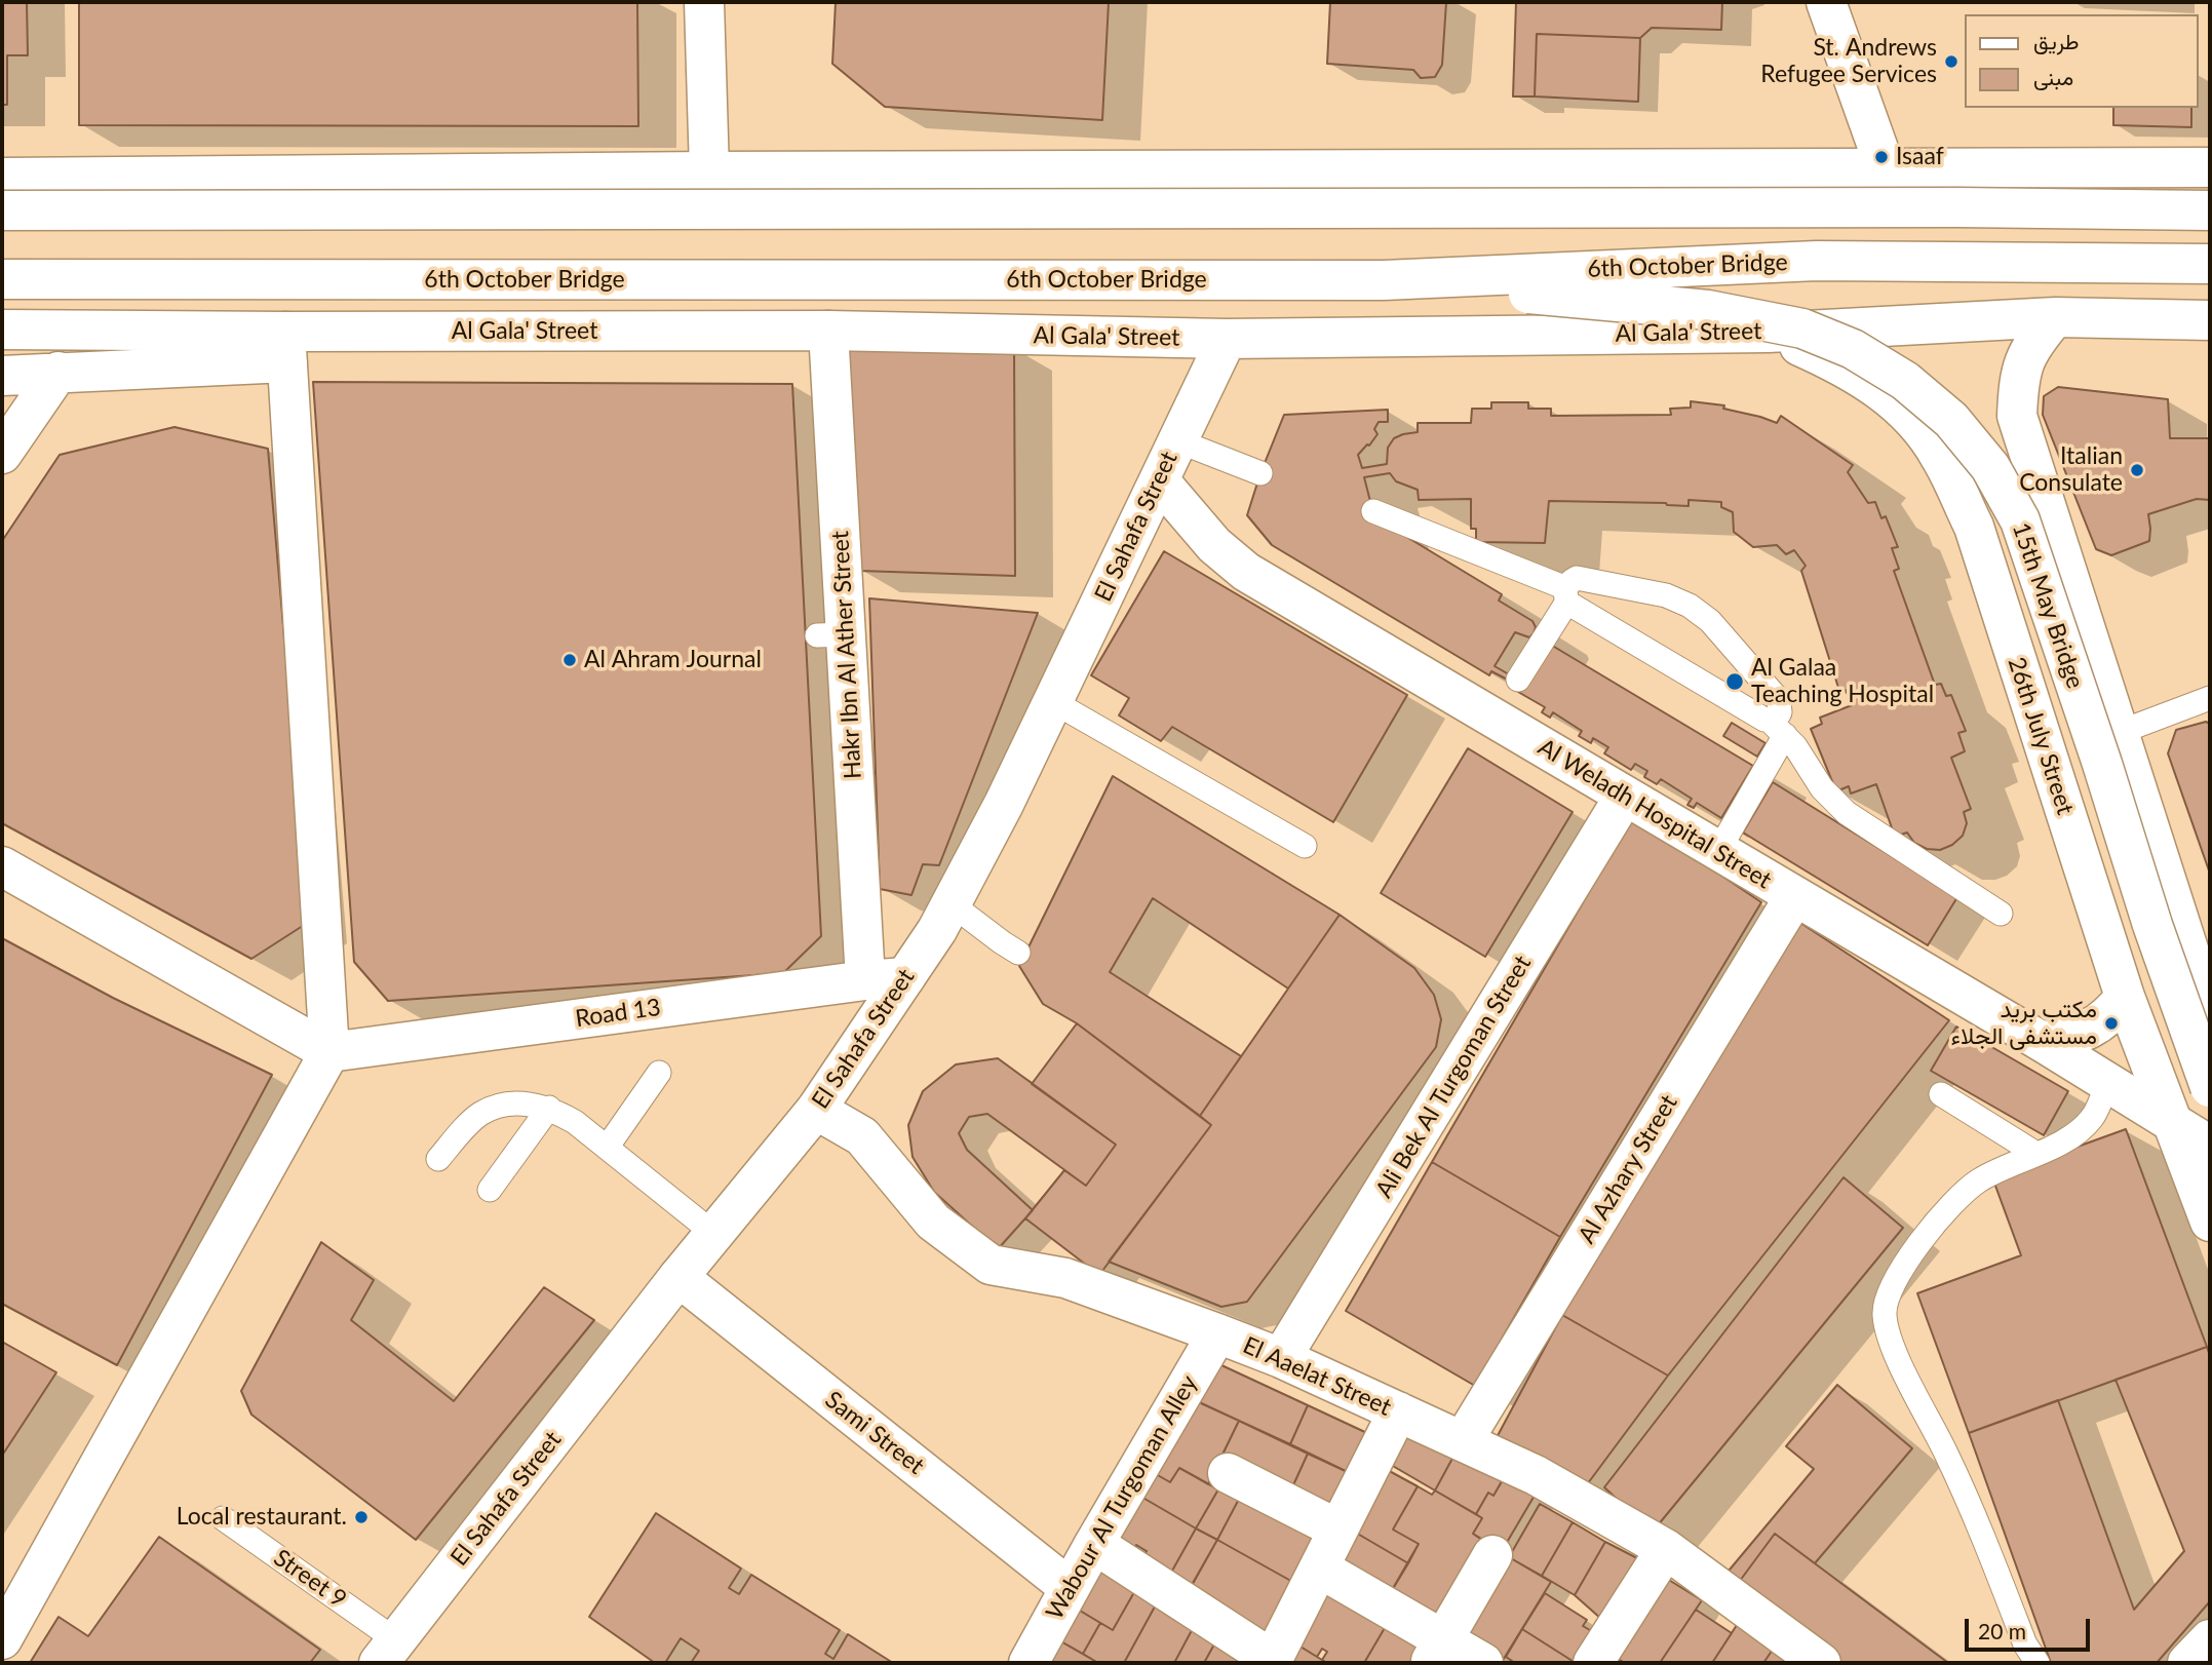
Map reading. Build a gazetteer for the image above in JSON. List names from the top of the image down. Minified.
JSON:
{"streets":{"main road":["6th October Bridge","Al Gala' Street","El Sahafa Street","15th May Bridge","Hakr Ibn Al Ather Street","26th July Street","Al Weladh Hospital Street","Road 13","Ali Bek Al Turgoman Street","Al Azhary Street","El Aaelat Street","Sami Street","Wabour Al Turgoman Alley"],"lane":["Street 9"]},"crossings":[["6th October Bridge","15th May Bridge"],["Al Gala' Street","El Sahafa Street"],["Al Gala' Street","Hakr Ibn Al Ather Street"],["Al Gala' Street","26th July Street"],["El Sahafa Street","Al Weladh Hospital Street"],["El Sahafa Street","Road 13"],["El Sahafa Street","El Aaelat Street"],["El Sahafa Street","Sami Street"],["El Sahafa Street","Street 9"],["Hakr Ibn Al Ather Street","Road 13"],["26th July Street","Al Weladh Hospital Street"],["Al Weladh Hospital Street","Ali Bek Al Turgoman Street"],["Al Weladh Hospital Street","Al Azhary Street"],["Ali Bek Al Turgoman Street","El Aaelat Street"],["Al Azhary Street","El Aaelat Street"],["El Aaelat Street","Wabour Al Turgoman Alley"],["Sami Street","Wabour Al Turgoman Alley"]],"places":["St. Andrews Refugee Services","Isaaf","Italian Consulate","Al Ahram Journal","Al Galaa Teaching Hospital","مكتب بريد مستشفى الجلاء","Local restaurant."],"legend":["طريق","مبنى"],"scale_bar":"20 m"}
